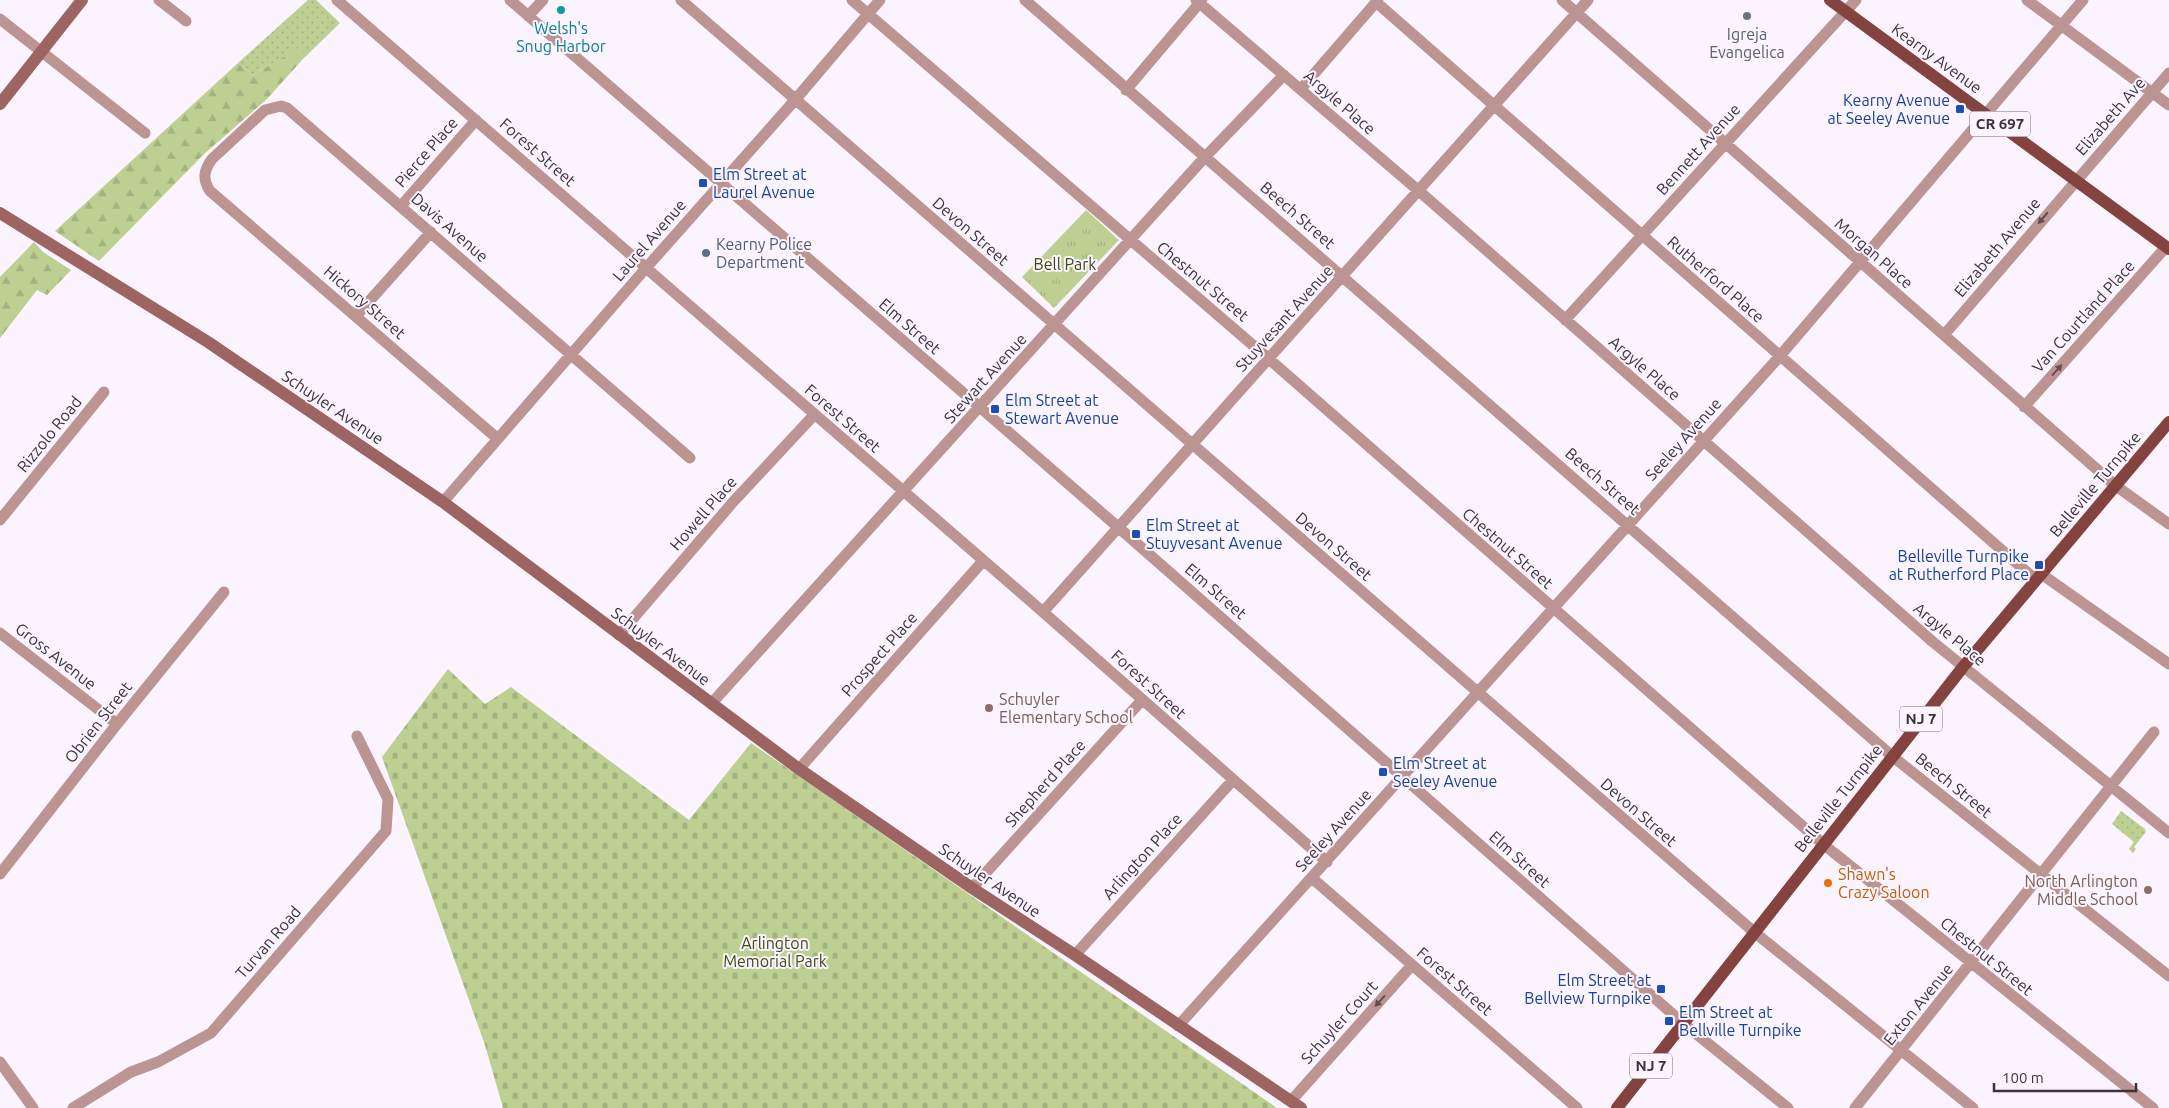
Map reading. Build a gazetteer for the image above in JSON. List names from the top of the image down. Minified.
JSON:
{"streets":{"main road":["Kearny Avenue","CR 697","Schuyler Avenue","Belleville Turnpike","NJ 7"],"street":["Argyle Place","Elizabeth Ave","Bennett Avenue","Pierce Place","Forest Street","Beech Street","Davis Avenue","Devon Street","Laurel Avenue","Elizabeth Avenue","Morgan Place","Rutherford Place","Chestnut Street","Hickory Street","Van Courtland Place","Stuyvesant Avenue","Elm Street","Stewart Avenue","Rizzolo Road","Seeley Avenue","Howell Place","Prospect Place","Gross Avenue","Obrien Street","Shepherd Place","Arlington Place","Turvan Road","Exton Avenue","Schuyler Court"]},"crossings":[["Kearny Avenue","Elizabeth Ave"],["Kearny Avenue","Bennett Avenue"],["Kearny Avenue","Elizabeth Avenue"],["Kearny Avenue","Van Courtland Place"],["Kearny Avenue","Seeley Avenue"],["Argyle Place","Bennett Avenue"],["Argyle Place","Stuyvesant Avenue"],["Argyle Place","Stewart Avenue"],["Argyle Place","Seeley Avenue"],["Argyle Place","Belleville Turnpike"],["Argyle Place","Exton Avenue"],["Elizabeth Ave","Elizabeth Avenue"],["Bennett Avenue","Morgan Place"],["Bennett Avenue","Rutherford Place"],["Pierce Place","Forest Street"],["Pierce Place","Davis Avenue"],["Forest Street","Laurel Avenue"],["Forest Street","Stuyvesant Avenue"],["Forest Street","Stewart Avenue"],["Forest Street","Seeley Avenue"],["Forest Street","Howell Place"],["Forest Street","Prospect Place"],["Forest Street","Shepherd Place"],["Forest Street","Arlington Place"],["Forest Street","Schuyler Court"],["Beech Street","Stuyvesant Avenue"],["Beech Street","Stewart Avenue"],["Beech Street","Seeley Avenue"],["Beech Street","Belleville Turnpike"],["Beech Street","Exton Avenue"],["Davis Avenue","Laurel Avenue"],["Davis Avenue","Hickory Street"],["Devon Street","Laurel Avenue"],["Devon Street","Stuyvesant Avenue"],["Devon Street","Stewart Avenue"],["Devon Street","Seeley Avenue"],["Devon Street","Belleville Turnpike"],["Devon Street","Exton Avenue"],["Laurel Avenue","Chestnut Street"],["Laurel Avenue","Hickory Street"],["Laurel Avenue","Elm Street"],["Laurel Avenue","Schuyler Avenue"],["Elizabeth Avenue","Morgan Place"],["Morgan Place","Van Courtland Place"],["Morgan Place","Stuyvesant Avenue"],["Morgan Place","Seeley Avenue"],["Morgan Place","Belleville Turnpike"],["Rutherford Place","Stuyvesant Avenue"],["Rutherford Place","Seeley Avenue"],["Rutherford Place","Belleville Turnpike"],["Chestnut Street","Stuyvesant Avenue"],["Chestnut Street","Stewart Avenue"],["Chestnut Street","Seeley Avenue"],["Chestnut Street","Belleville Turnpike"],["Chestnut Street","Exton Avenue"],["Stuyvesant Avenue","Elm Street"],["Elm Street","Stewart Avenue"],["Elm Street","Seeley Avenue"],["Elm Street","Belleville Turnpike"],["Stewart Avenue","Schuyler Avenue"],["Schuyler Avenue","Seeley Avenue"],["Schuyler Avenue","Howell Place"],["Schuyler Avenue","Prospect Place"],["Schuyler Avenue","Shepherd Place"],["Schuyler Avenue","Arlington Place"],["Schuyler Avenue","Schuyler Court"],["Gross Avenue","Obrien Street"]],"one_way":["Elizabeth Avenue","Van Courtland Place","Schuyler Court"],"parks":["Bell Park","Arlington Memorial Park"],"places":{"other":["Welsh's Snug Harbor","Igreja Evangelica","Kearny Police Department","Schuyler Elementary School","Shawn's Crazy Saloon","North Arlington Middle School"],"transit":["Kearny Avenue at Seeley Avenue","Elm Street at Laurel Avenue","Elm Street at Stewart Avenue","Elm Street at Stuyvesant Avenue","Belleville Turnpike at Rutherford Place","Elm Street at Seeley Avenue","Elm Street at Bellview Turnpike","Elm Street at Bellville Turnpike"]},"scale_bar":"100 m"}
